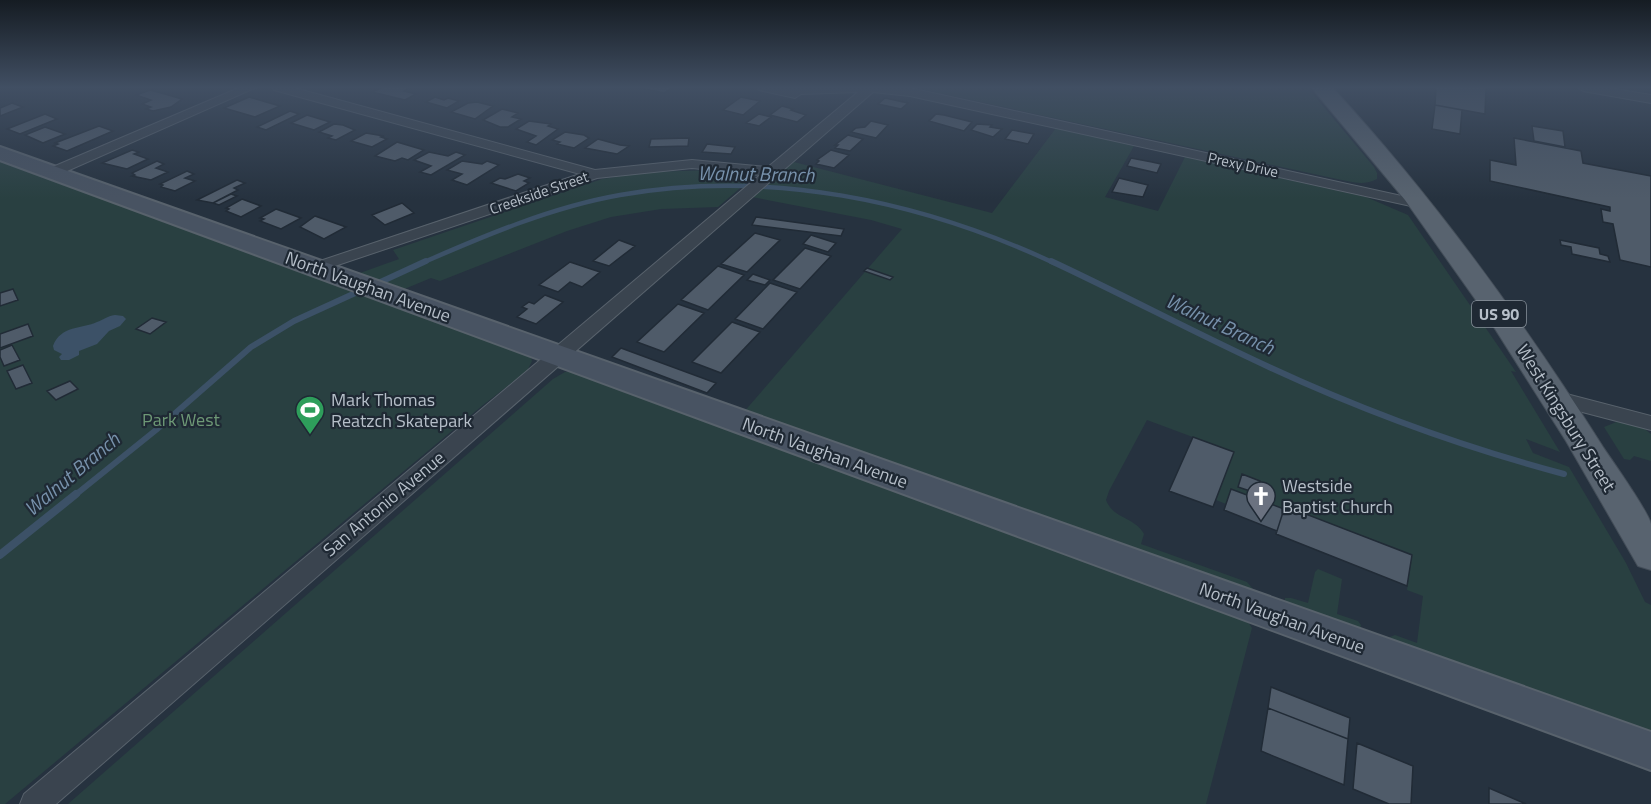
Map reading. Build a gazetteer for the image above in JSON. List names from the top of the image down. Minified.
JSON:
{"streets":{"main road":["US 90","West Kingsbury Street"],"street":["Prexy Drive","Creekside Street","North Vaughan Avenue","San Antonio Avenue"]},"crossings":[["Prexy Drive","West Kingsbury Street"],["Creekside Street","North Vaughan Avenue"],["Creekside Street","San Antonio Avenue"],["North Vaughan Avenue","San Antonio Avenue"]],"water":["Walnut Branch"],"parks":["Park West"],"places":{"sports":["Mark Thomas Reatzch Skatepark"],"church":["Westside Baptist Church"]}}
